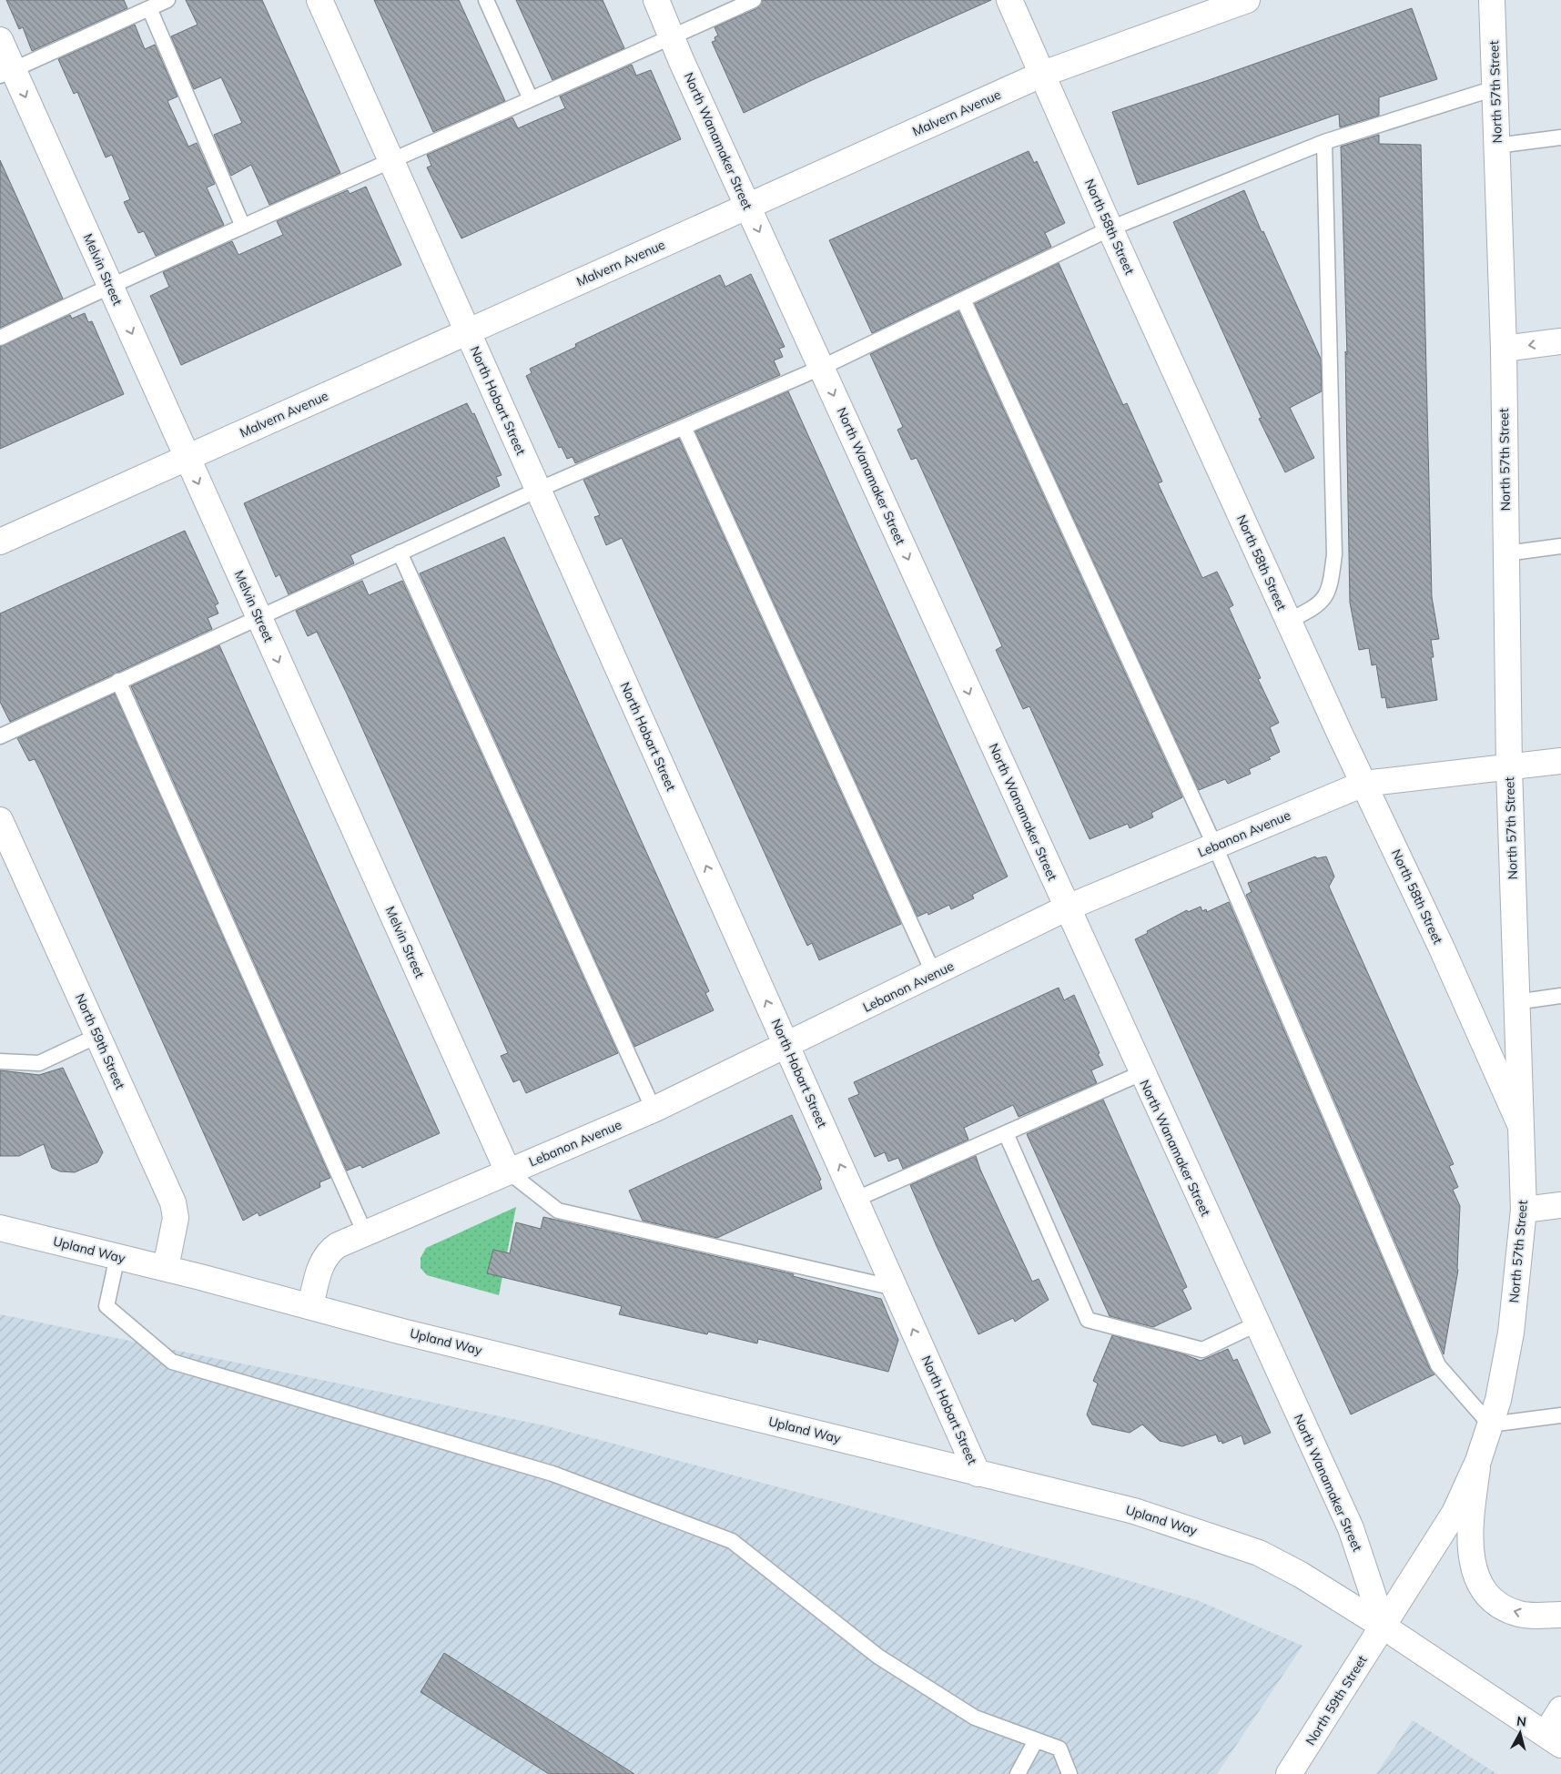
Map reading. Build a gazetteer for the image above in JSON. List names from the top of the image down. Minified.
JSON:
{"streets":{"street":["North 57th Street","Malvern Avenue","North Wanamaker Street","North 58th Street","Melvin Street","North Hobart Street","Lebanon Avenue","North 59th Street","Upland Way"]},"crossings":[["North 57th Street","North Wanamaker Street"],["North 57th Street","North 58th Street"],["North 57th Street","Lebanon Avenue"],["North 57th Street","North 59th Street"],["North 57th Street","Upland Way"],["Malvern Avenue","North Wanamaker Street"],["Malvern Avenue","North 58th Street"],["Malvern Avenue","Melvin Street"],["Malvern Avenue","North Hobart Street"],["North Wanamaker Street","Lebanon Avenue"],["North Wanamaker Street","North 59th Street"],["North Wanamaker Street","Upland Way"],["North 58th Street","Lebanon Avenue"],["Melvin Street","Lebanon Avenue"],["North Hobart Street","Lebanon Avenue"],["North Hobart Street","Upland Way"],["Lebanon Avenue","Upland Way"],["North 59th Street","Upland Way"]],"one_way":["North Wanamaker Street","Melvin Street","North Hobart Street"],"north":"top"}
